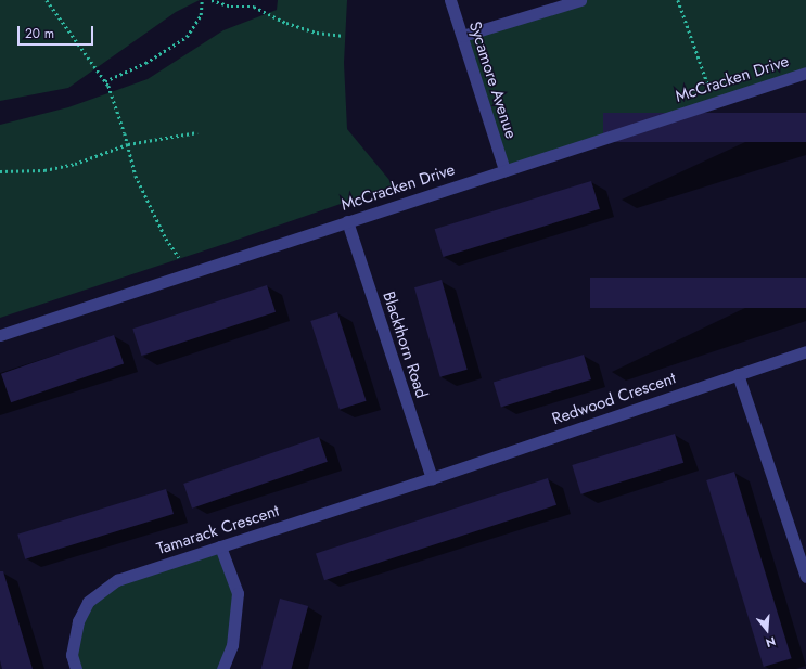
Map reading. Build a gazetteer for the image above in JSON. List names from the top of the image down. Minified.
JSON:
{"streets":{"street":["McCracken Drive","Sycamore Avenue","Blackthorn Road","Redwood Crescent","Tamarack Crescent"]},"crossings":[["McCracken Drive","Sycamore Avenue"],["McCracken Drive","Blackthorn Road"],["Blackthorn Road","Redwood Crescent"],["Blackthorn Road","Tamarack Crescent"],["Redwood Crescent","Tamarack Crescent"]],"scale_bar":"20 m","north":"bottom"}
